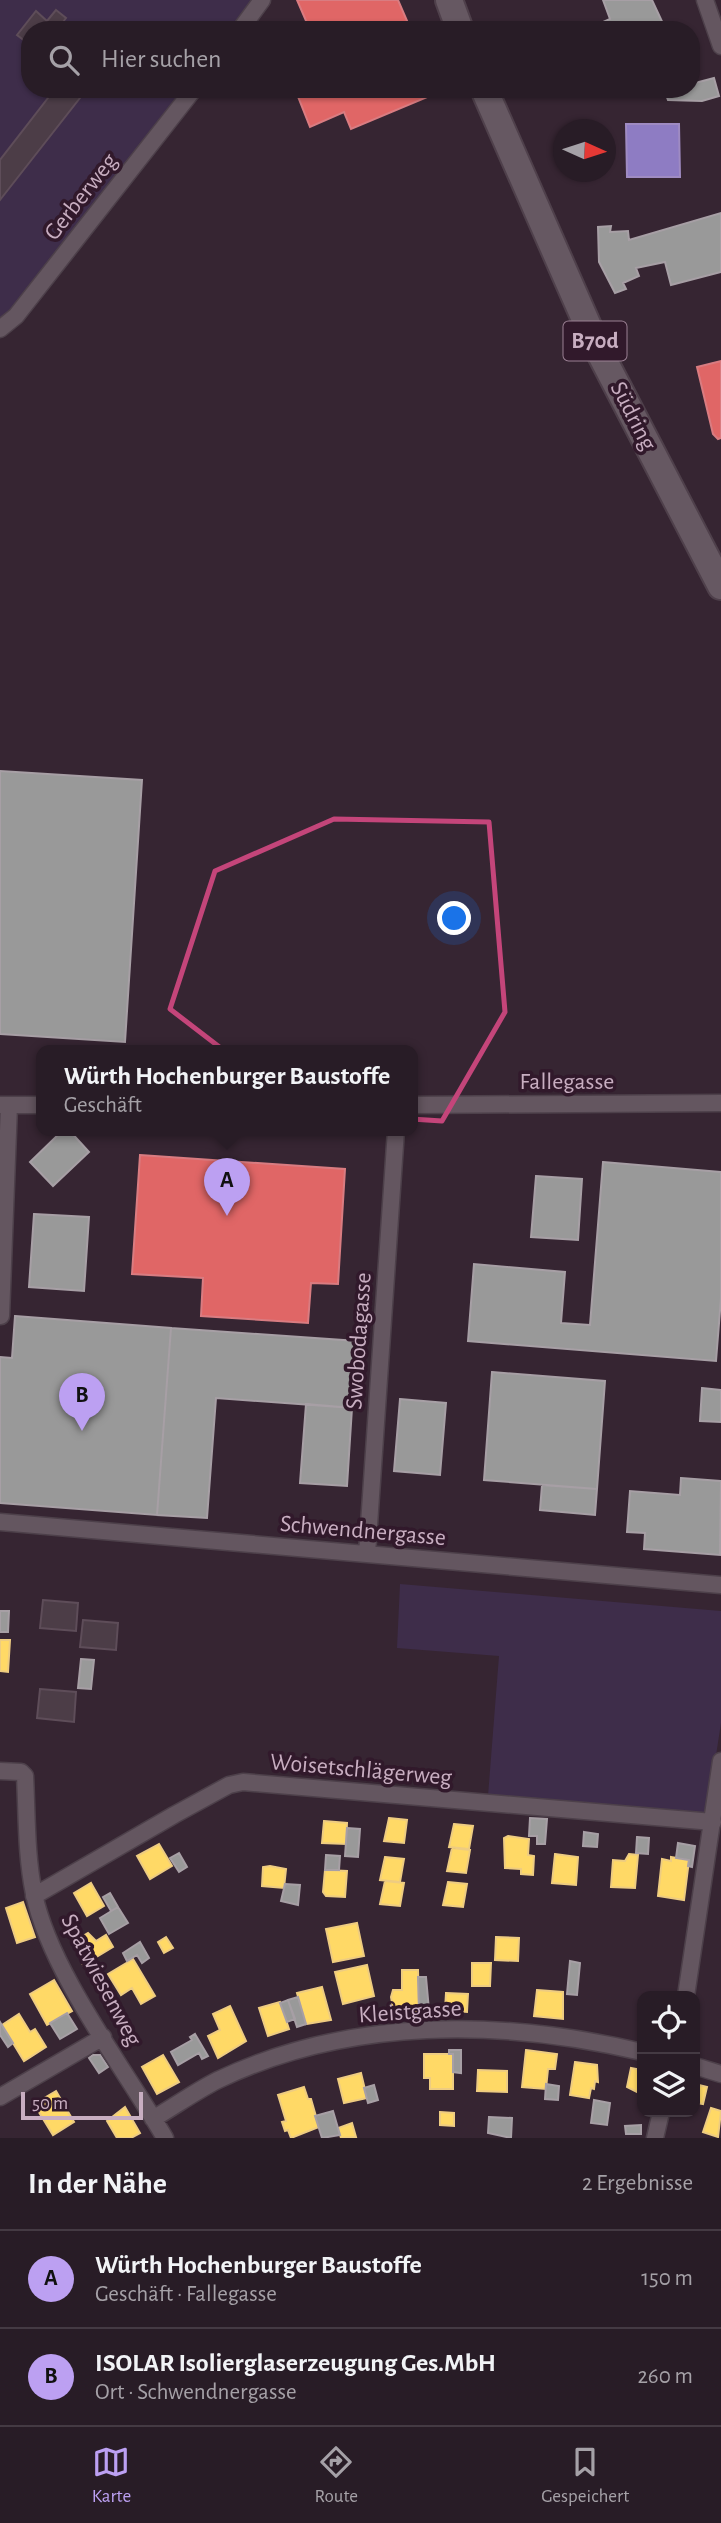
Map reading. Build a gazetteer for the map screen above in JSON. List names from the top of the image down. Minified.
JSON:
{"streets":{"main road":["B70d","Südring"],"street":["Gerberweg","Fallegasse","Swobodagasse","Schwendnergasse","Woisetschlägerweg","Spatwiesenweg","Kleistgasse"]},"crossings":[["Swobodagasse","Schwendnergasse"],["Woisetschlägerweg","Spatwiesenweg"],["Spatwiesenweg","Kleistgasse"]],"scale_bar":"50 m","north":"right","page":{"search":"Hier suchen","popup":["Würth Hochenburger Baustoffe","Geschäft"],"pins":["A","B"],"scale":"50 m","heading":["In der Nähe","2 Ergebnisse"],"list":[{"mark":"A","name":"Würth Hochenburger Baustoffe","note":"Geschäft · Fallegasse","value":"150 m"},{"mark":"B","name":"ISOLAR Isolierglaserzeugung Ges.MbH","note":"Ort · Schwendnergasse","value":"260 m"}],"nav":["Karte","Route","Gespeichert"]}}
